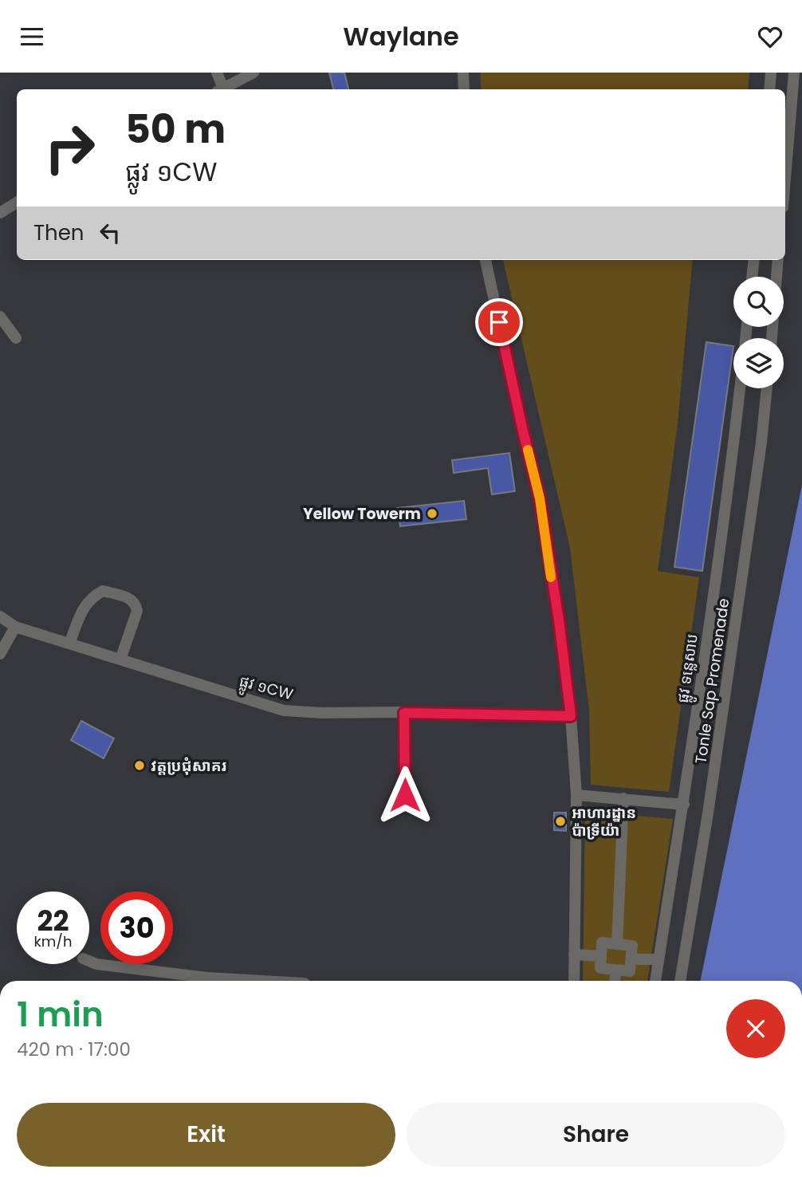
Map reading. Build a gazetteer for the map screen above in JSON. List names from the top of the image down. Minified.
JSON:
{"streets":{"street":["ផ្លូវ ទន្លេសាប","Tonle Sap Promenade","ផ្លូវ ១CW"]},"places":["Yellow Towerm","វត្តប្រជុំសាគរ","អាហារដ្ឋាន ប៉ាទ្រីយ៉ា"],"page":{"header":"Waylane","turn":["50 m","ផ្លូវ ១CW"],"then":"Then","speed":"22 km/h","limit":"30","heading":["1 min","420 m · 17:00"],"buttons":["Exit","Share"]}}
